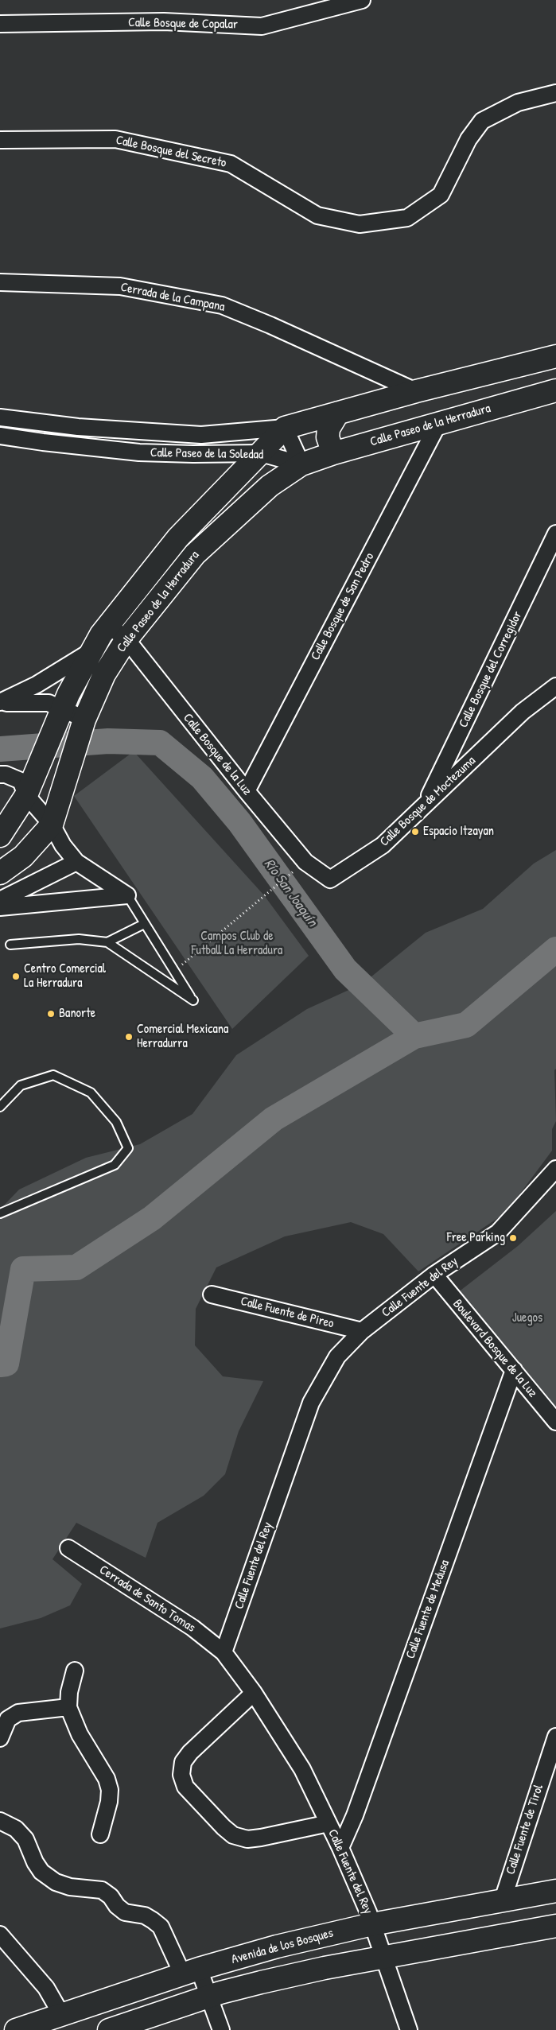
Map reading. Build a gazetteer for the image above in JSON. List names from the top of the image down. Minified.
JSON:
{"streets":{"main road":["Calle Paseo de la Herradura","Avenida de los Bosques"],"street":["Calle Bosque de Copalar","Calle Bosque del Secreto","Cerrada de la Campana","Calle Paseo de la Soledad","Calle Bosque de San Pedro","Calle Bosque del Corregidor","Calle Bosque de la Luz","Calle Bosque de Moctezuma","Calle Fuente del Rey","Calle Fuente de Pireo","Boulevard Bosque de la Luz","Cerrada de Santo Tomas","Calle Fuente de Medusa","Calle Fuente de Tirol"]},"crossings":[["Calle Paseo de la Herradura","Calle Paseo de la Soledad"],["Calle Paseo de la Herradura","Calle Bosque de San Pedro"],["Calle Paseo de la Herradura","Calle Bosque de la Luz"],["Calle Bosque de San Pedro","Calle Bosque de la Luz"],["Calle Bosque del Corregidor","Calle Bosque de Moctezuma"],["Calle Bosque de la Luz","Calle Bosque de Moctezuma"],["Calle Fuente del Rey","Calle Fuente de Pireo"],["Calle Fuente del Rey","Boulevard Bosque de la Luz"],["Calle Fuente del Rey","Cerrada de Santo Tomas"],["Calle Fuente del Rey","Calle Fuente de Medusa"],["Calle Fuente del Rey","Avenida de los Bosques"],["Boulevard Bosque de la Luz","Calle Fuente de Medusa"],["Calle Fuente de Tirol","Avenida de los Bosques"]],"water":["Río San Joaquín"],"parks":["Campos Club de Futball La Herradura","Juegos"],"places":["Espacio Itzayan","Centro Comercial La Herradura","Banorte","Comercial Mexicana Herradurra","Free Parking"]}
